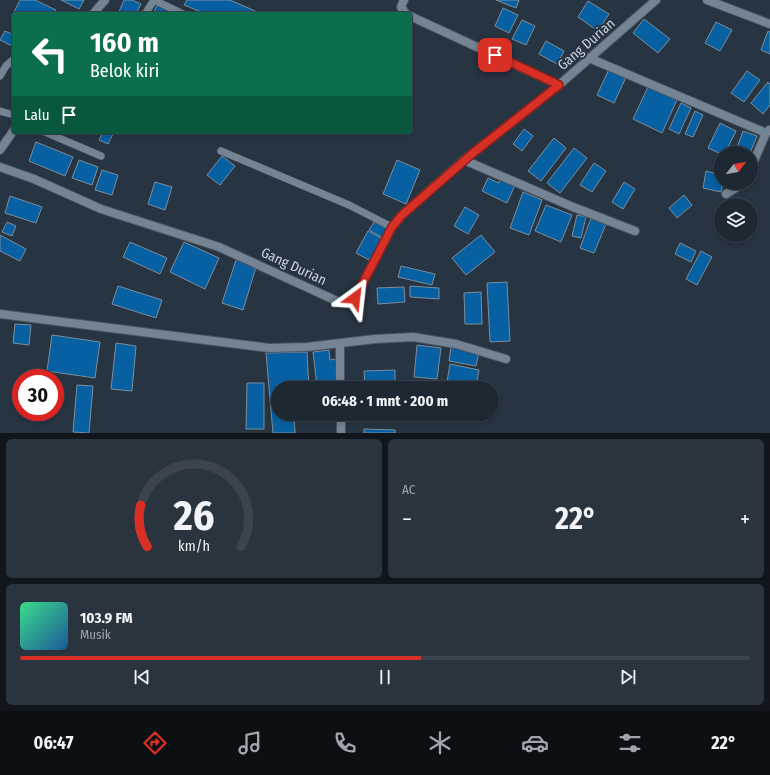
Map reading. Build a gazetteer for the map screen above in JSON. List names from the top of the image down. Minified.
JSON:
{"streets":{"street":["Gang Durian"]},"north":"top right","page":{"turn":["160 m","Belok kiri"],"then":"Lalu","limit":"30","trip":"06:48 · 1 mnt · 200 m","tile":"AC","heat":["−","22°","+"],"song":["103.9 FM","Musik"],"tabs":["06:47","22°"],"gauge":["26","km/h"]}}
